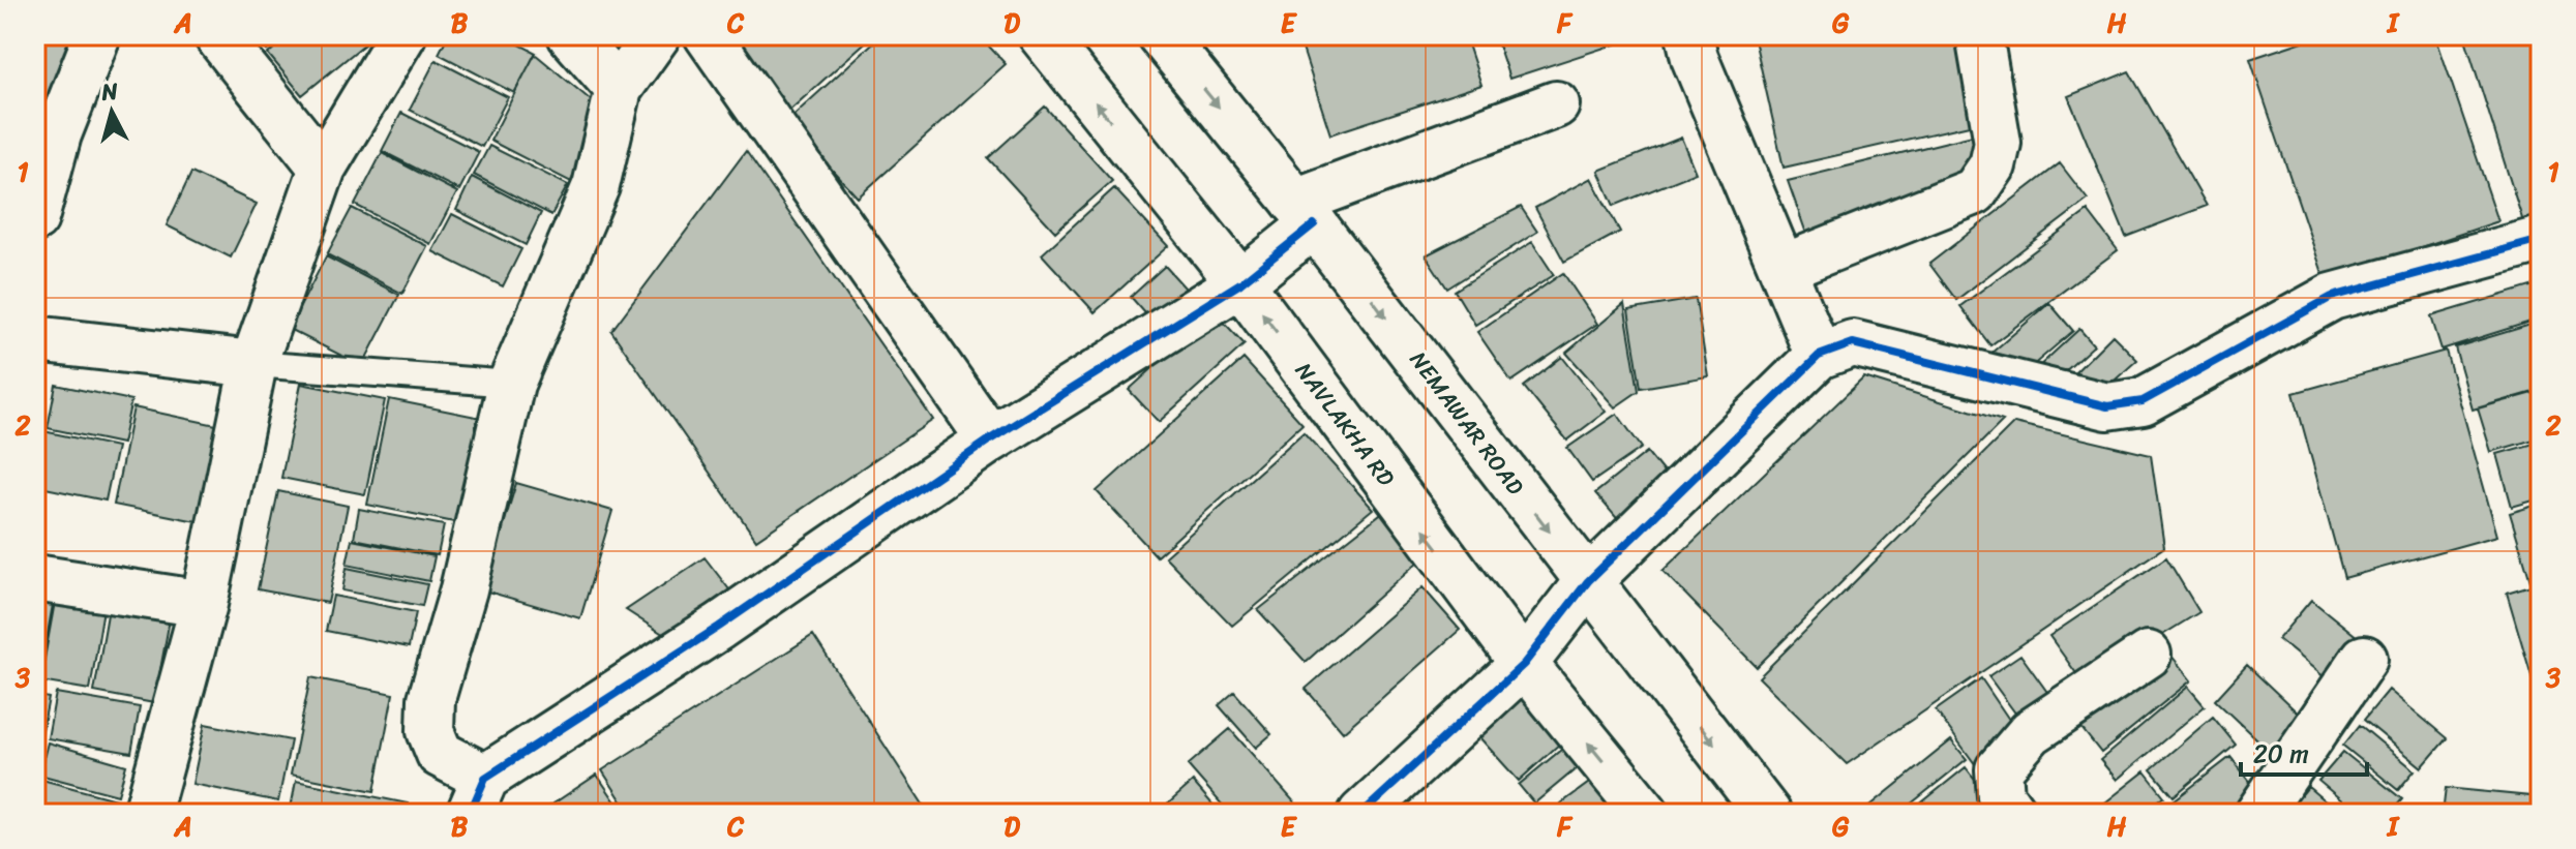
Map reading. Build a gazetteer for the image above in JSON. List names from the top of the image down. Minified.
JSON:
{"streets":{"street":["NEMAWAR ROAD","NAVLAKHA RD"]},"one_way":["NAVLAKHA RD"],"scale_bar":"20 m","north":"top","grid":{"columns":["A","B","C","D","E","F","G","H","I"],"rows":["1","2","3"]}}
